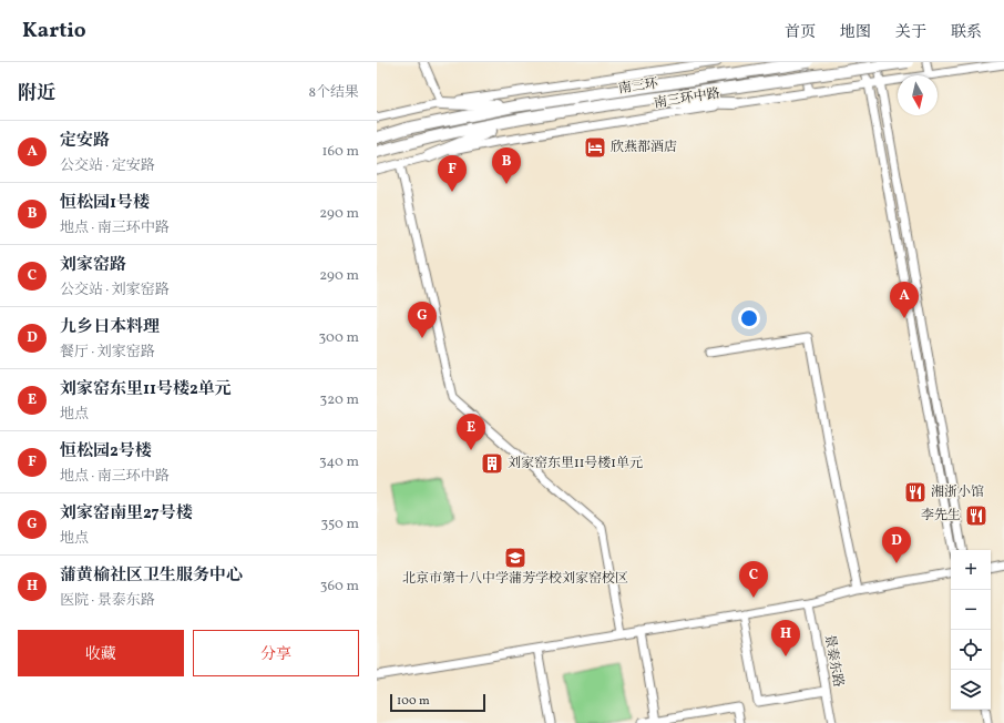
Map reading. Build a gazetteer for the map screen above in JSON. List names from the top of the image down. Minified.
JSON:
{"streets":{"highway":["南三环"],"street":["南三环中路","景泰东路"]},"places":{"hotel":["欣燕都酒店"],"building":["刘家窑东里11号楼1单元"],"restaurant":["湘浙小馆","李先生"],"school or university":["北京市第十八中学蒲芳学校刘家窑校区"]},"scale_bar":"100 m","north":"bottom","page":{"header":"Kartio","nav":["首页","地图","关于","联系"],"heading":["附近","8个结果"],"list":[{"mark":"A","name":"定安路","note":"公交站 · 定安路","value":"160 m"},{"mark":"B","name":"恒松园1号楼","note":"地点 · 南三环中路","value":"290 m"},{"mark":"C","name":"刘家窑路","note":"公交站 · 刘家窑路","value":"290 m"},{"mark":"D","name":"九乡日本料理","note":"餐厅 · 刘家窑路","value":"300 m"},{"mark":"E","name":"刘家窑东里11号楼2单元","note":"地点","value":"320 m"},{"mark":"F","name":"恒松园2号楼","note":"地点 · 南三环中路","value":"340 m"},{"mark":"G","name":"刘家窑南里27号楼","note":"地点","value":"350 m"},{"mark":"H","name":"蒲黄榆社区卫生服务中心","note":"医院 · 景泰东路","value":"360 m"}],"pins":["B","F","A","G","E","D","C","H"],"map_buttons":["+","−"],"buttons":["收藏","分享"],"scale":"100 m"}}
